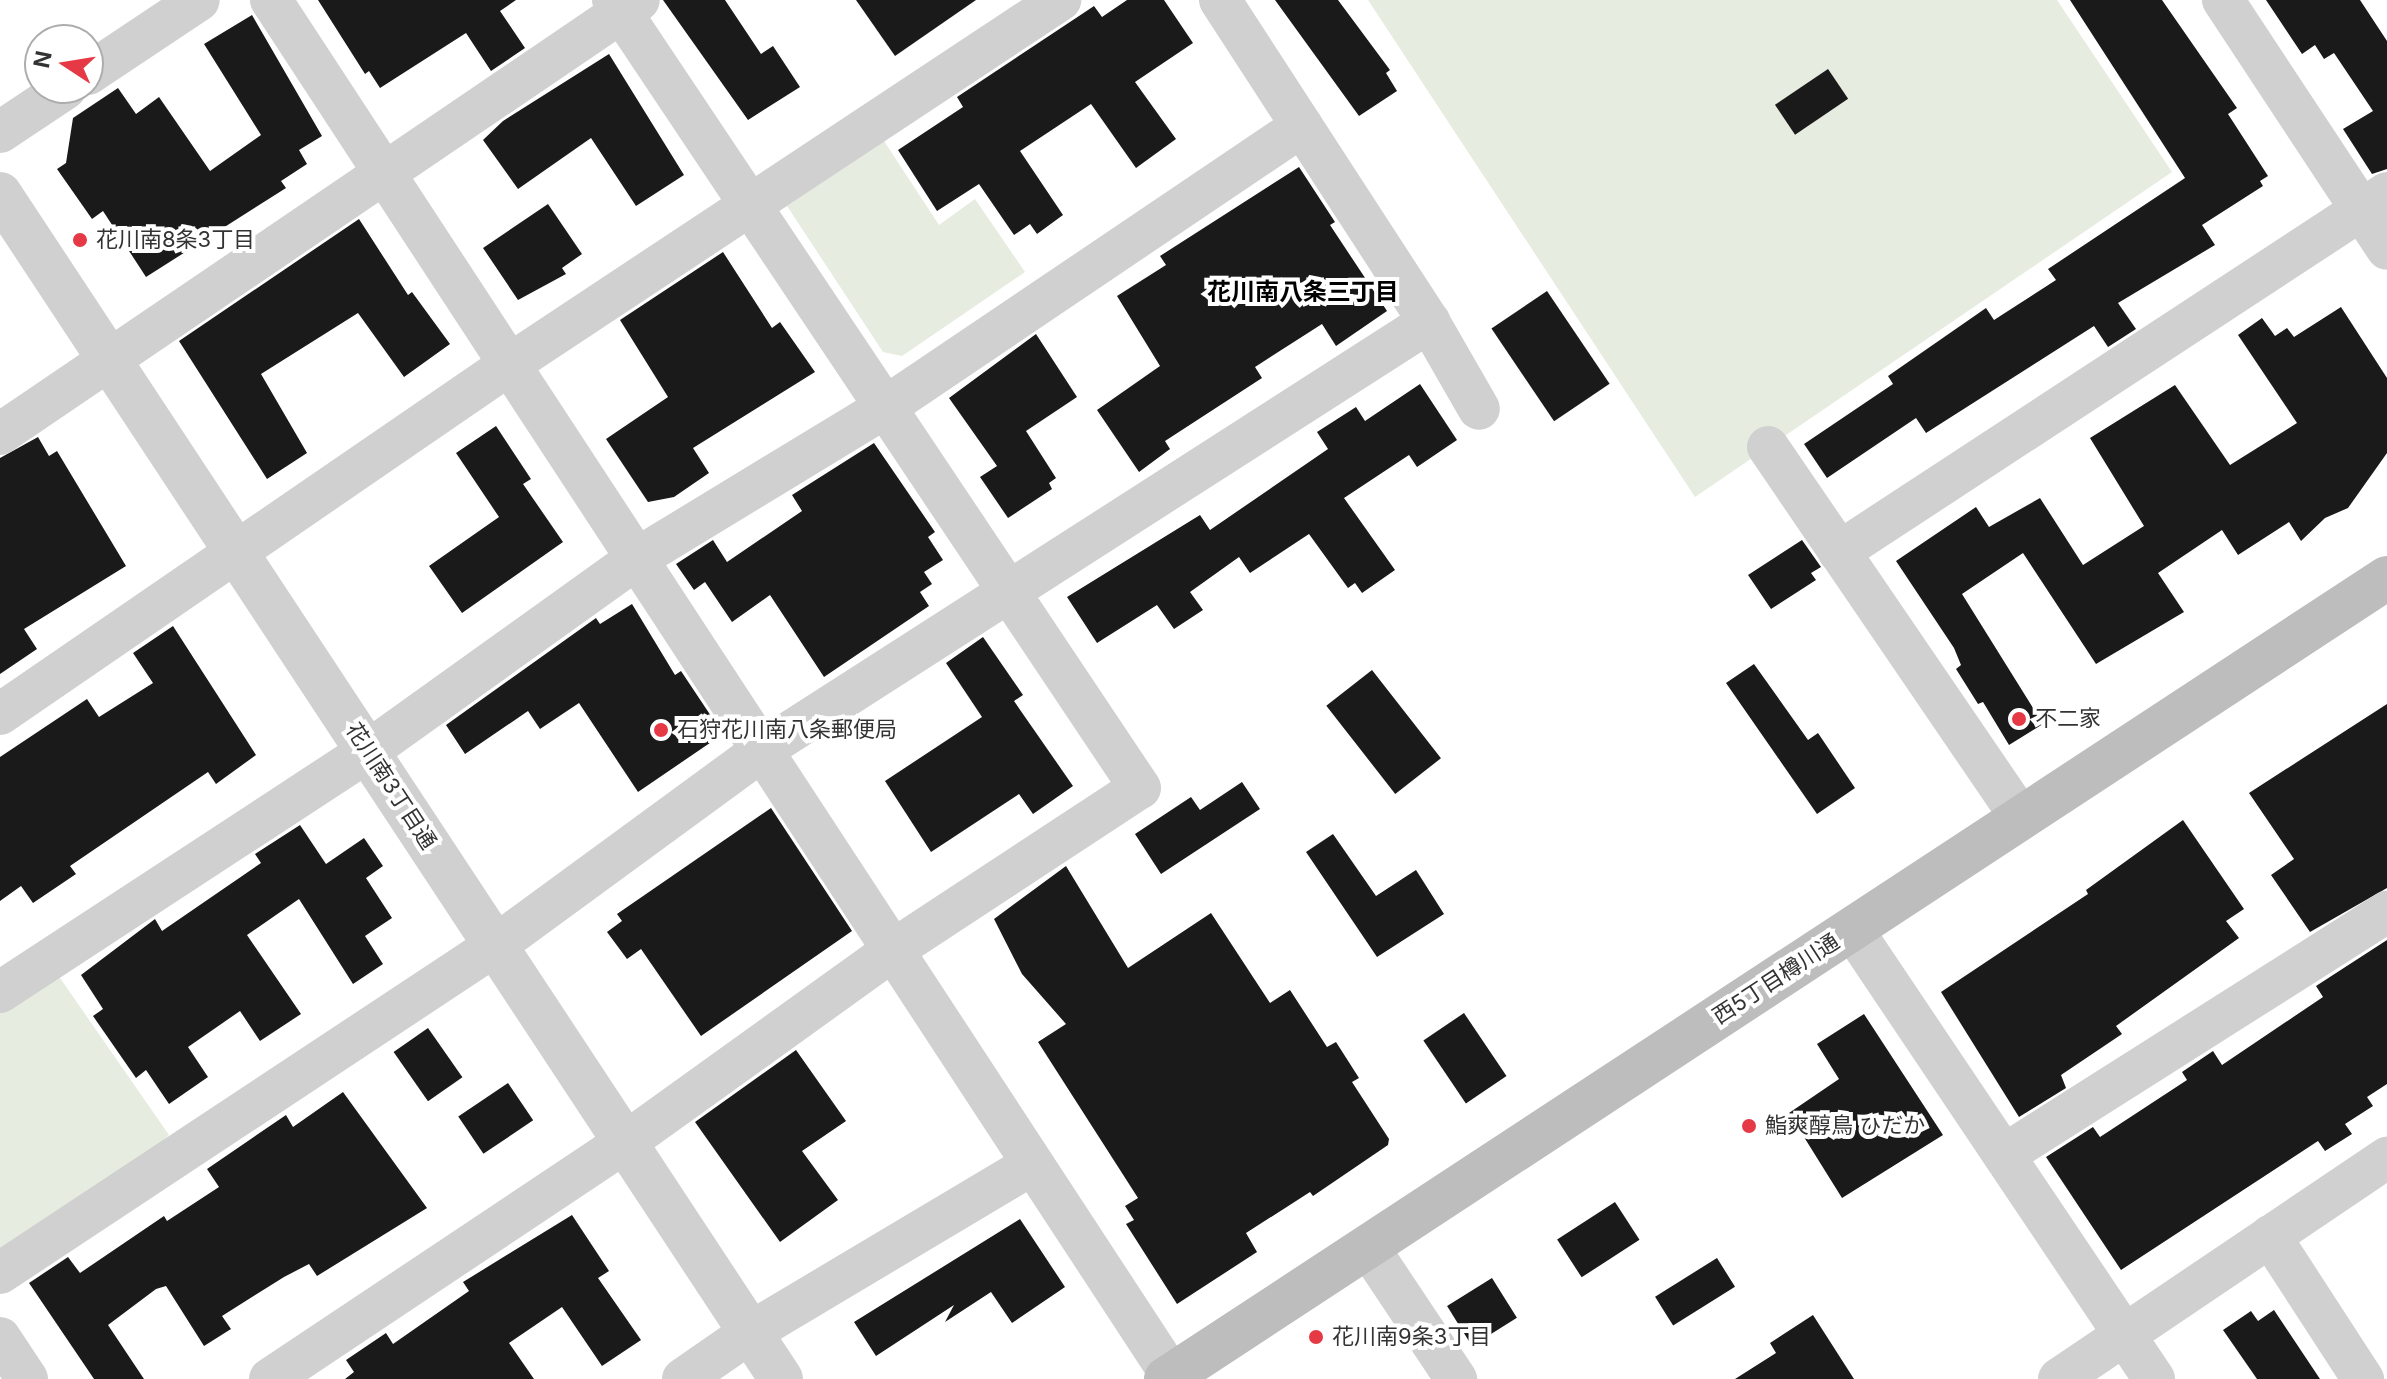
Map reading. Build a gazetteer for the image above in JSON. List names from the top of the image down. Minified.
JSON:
{"streets":{"main road":["西5丁目樽川通"],"street":["花川南3丁目通"]},"districts":["花川南八条三丁目"],"places":["花川南8条3丁目","不二家","石狩花川南八条郵便局","鮨爽醇鳥 ひだか","花川南9条3丁目"],"north":"left"}
